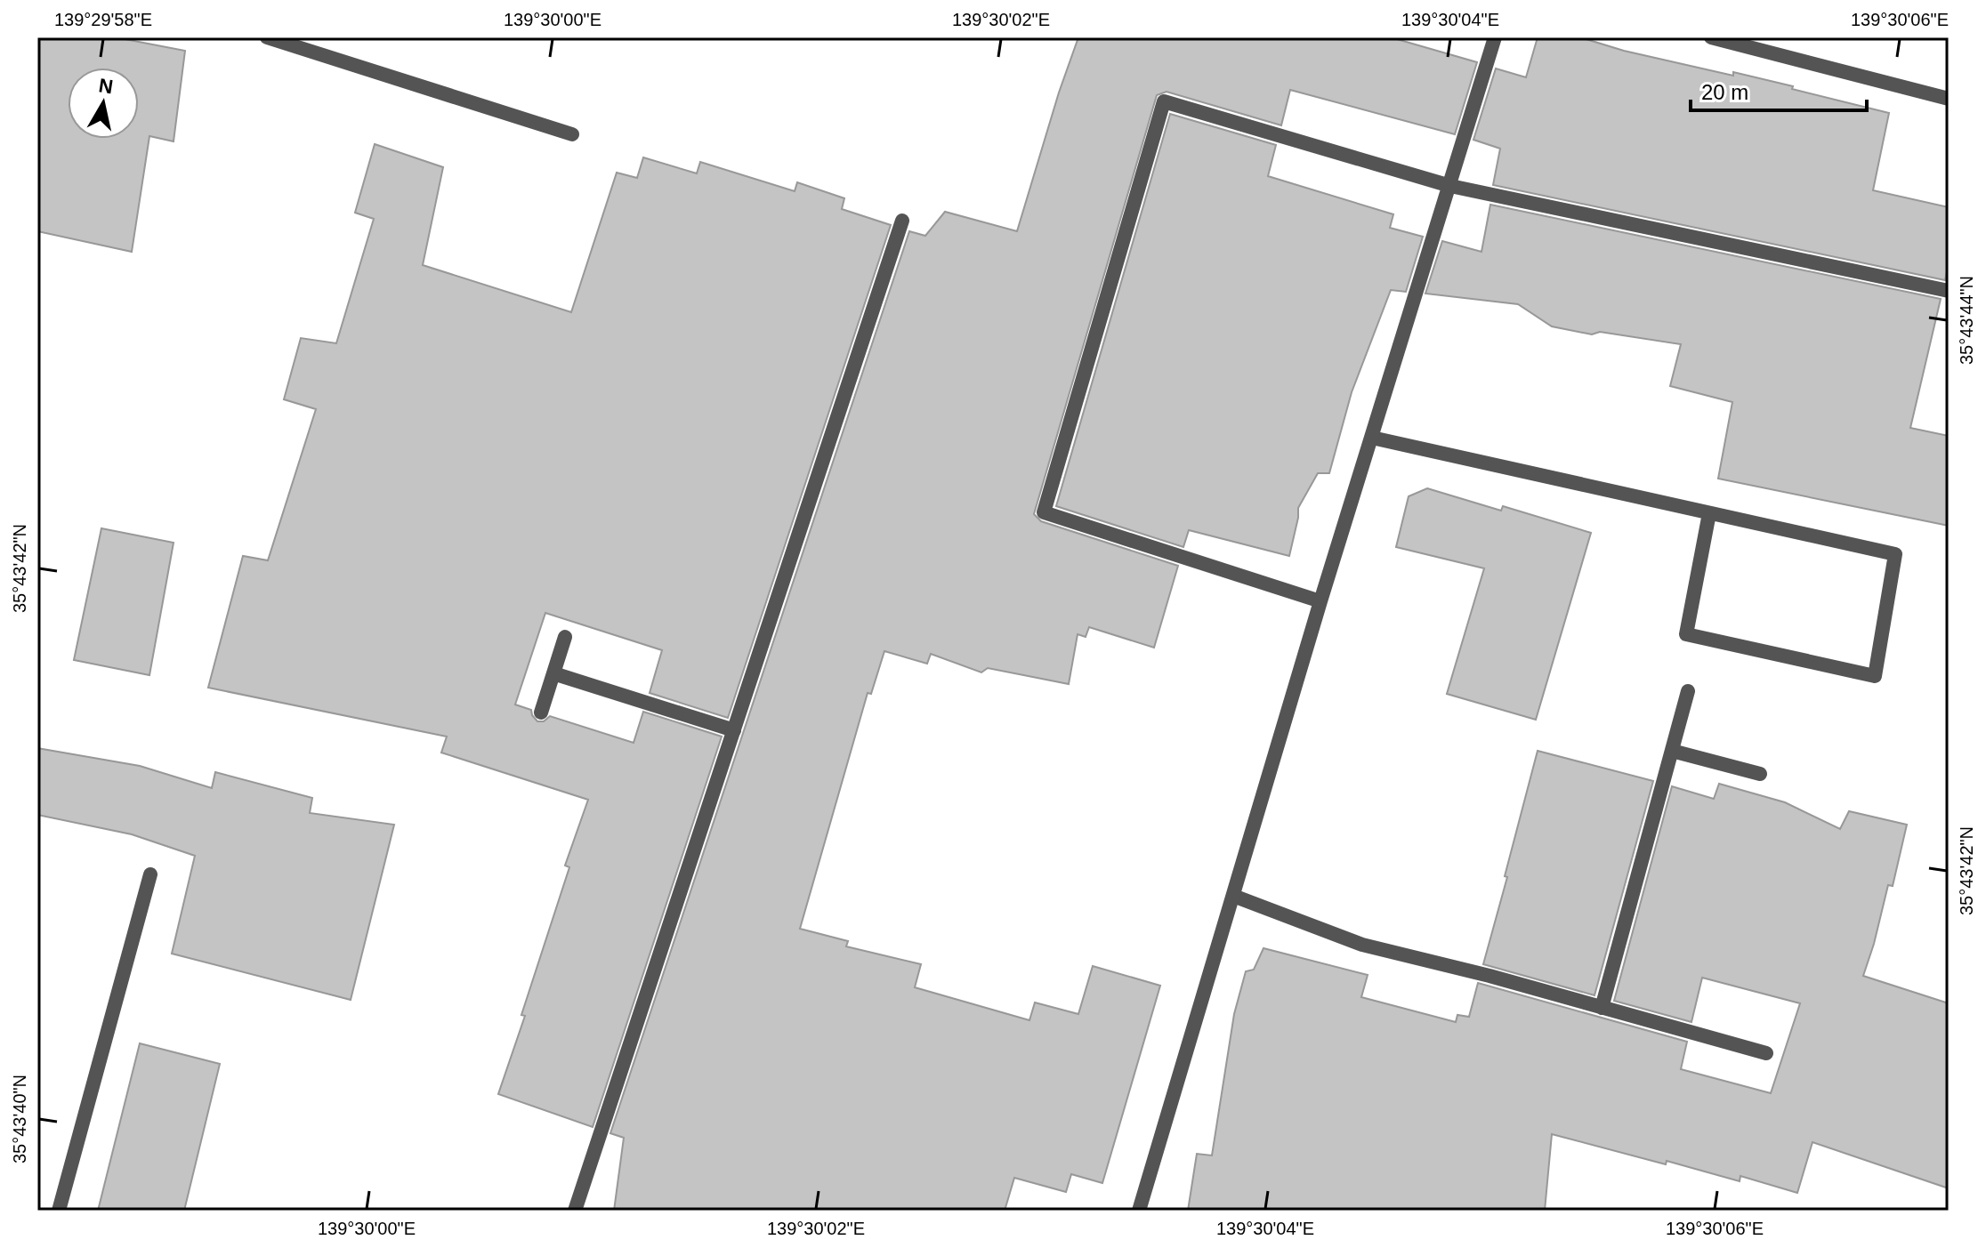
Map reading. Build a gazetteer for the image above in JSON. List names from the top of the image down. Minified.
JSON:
{"scale_bar":"20 m","north":"top","coordinates":["139°29'58\"E","139°30'00\"E","139°30'02\"E","139°30'04\"E","139°30'06\"E","35°43'44\"N","35°43'42\"N","35°43'40\"N"]}
